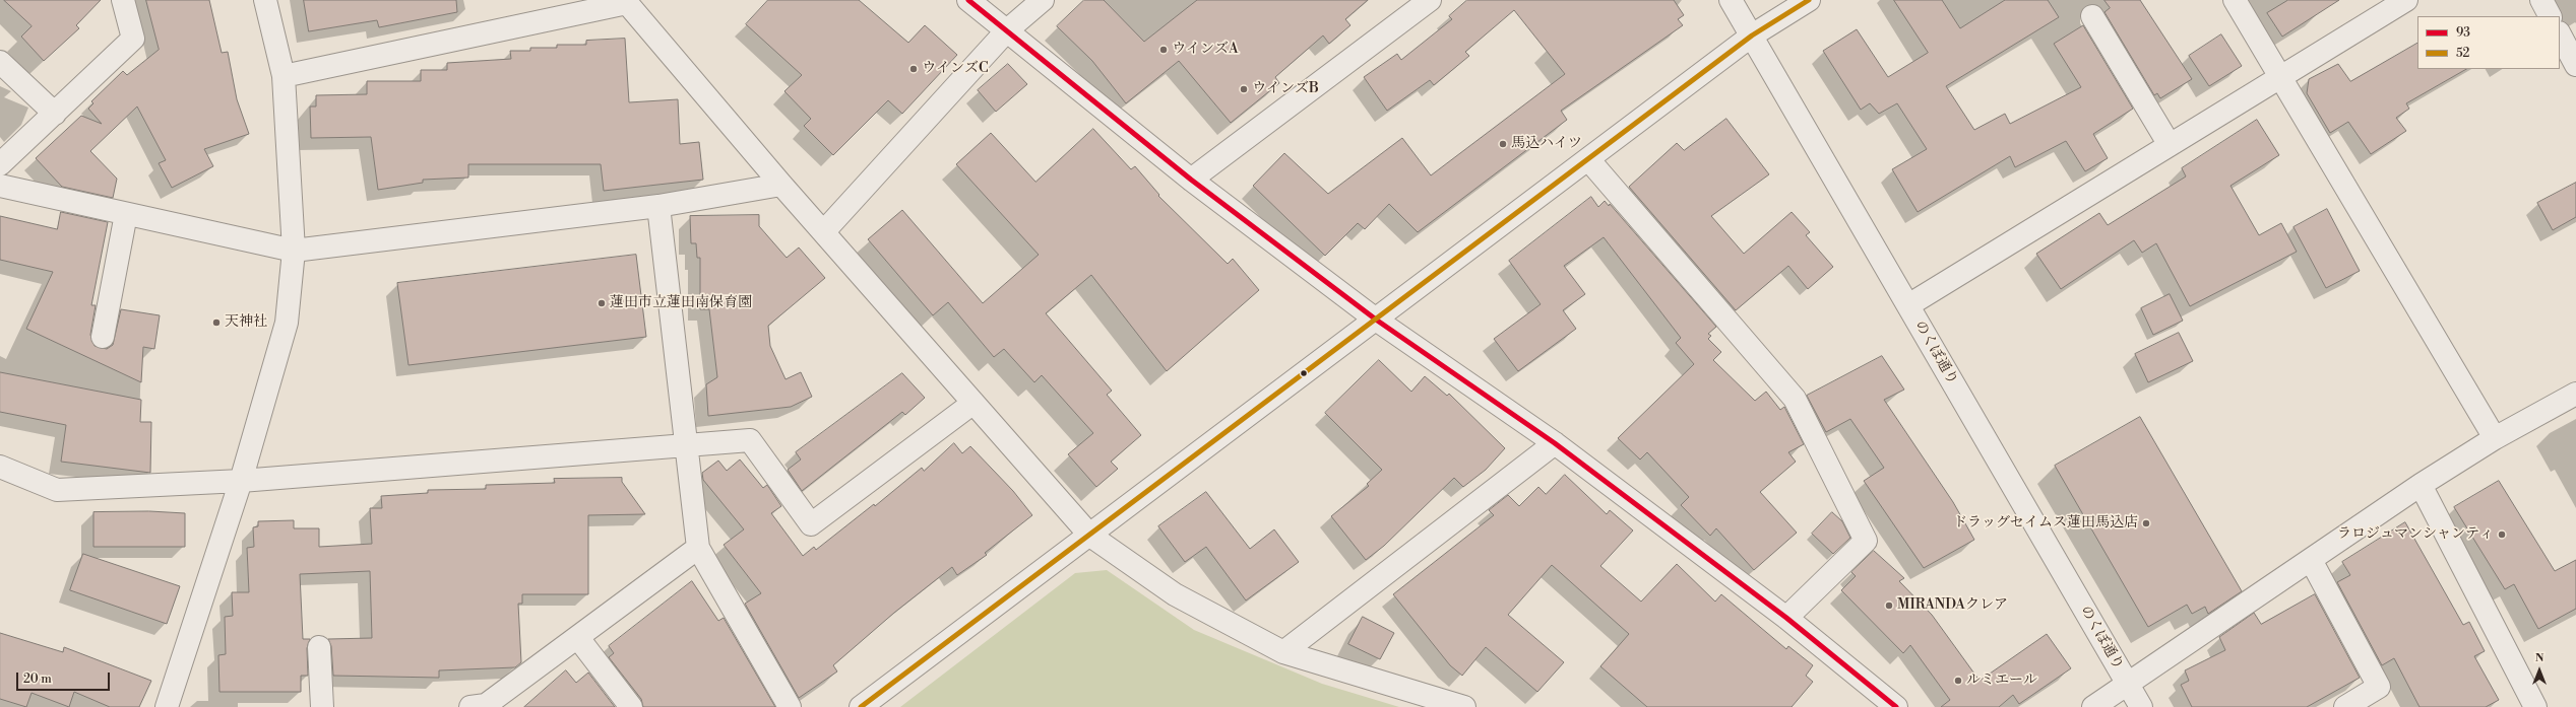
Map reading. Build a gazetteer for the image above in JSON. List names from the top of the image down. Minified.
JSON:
{"streets":{"street":["のくぼ通り"]},"places":["ウインズA","ウインズC","ウインズB","馬込ハイツ","蓮田市立蓮田南保育園","天神社","ドラッグセイムス蓮田馬込店","ラロジュマンシャンティ","MIRANDAクレア","ルミエール"],"lines":["transit line 93","transit line 52"],"legend":["93","52"],"scale_bar":"20 m","north":"top"}
